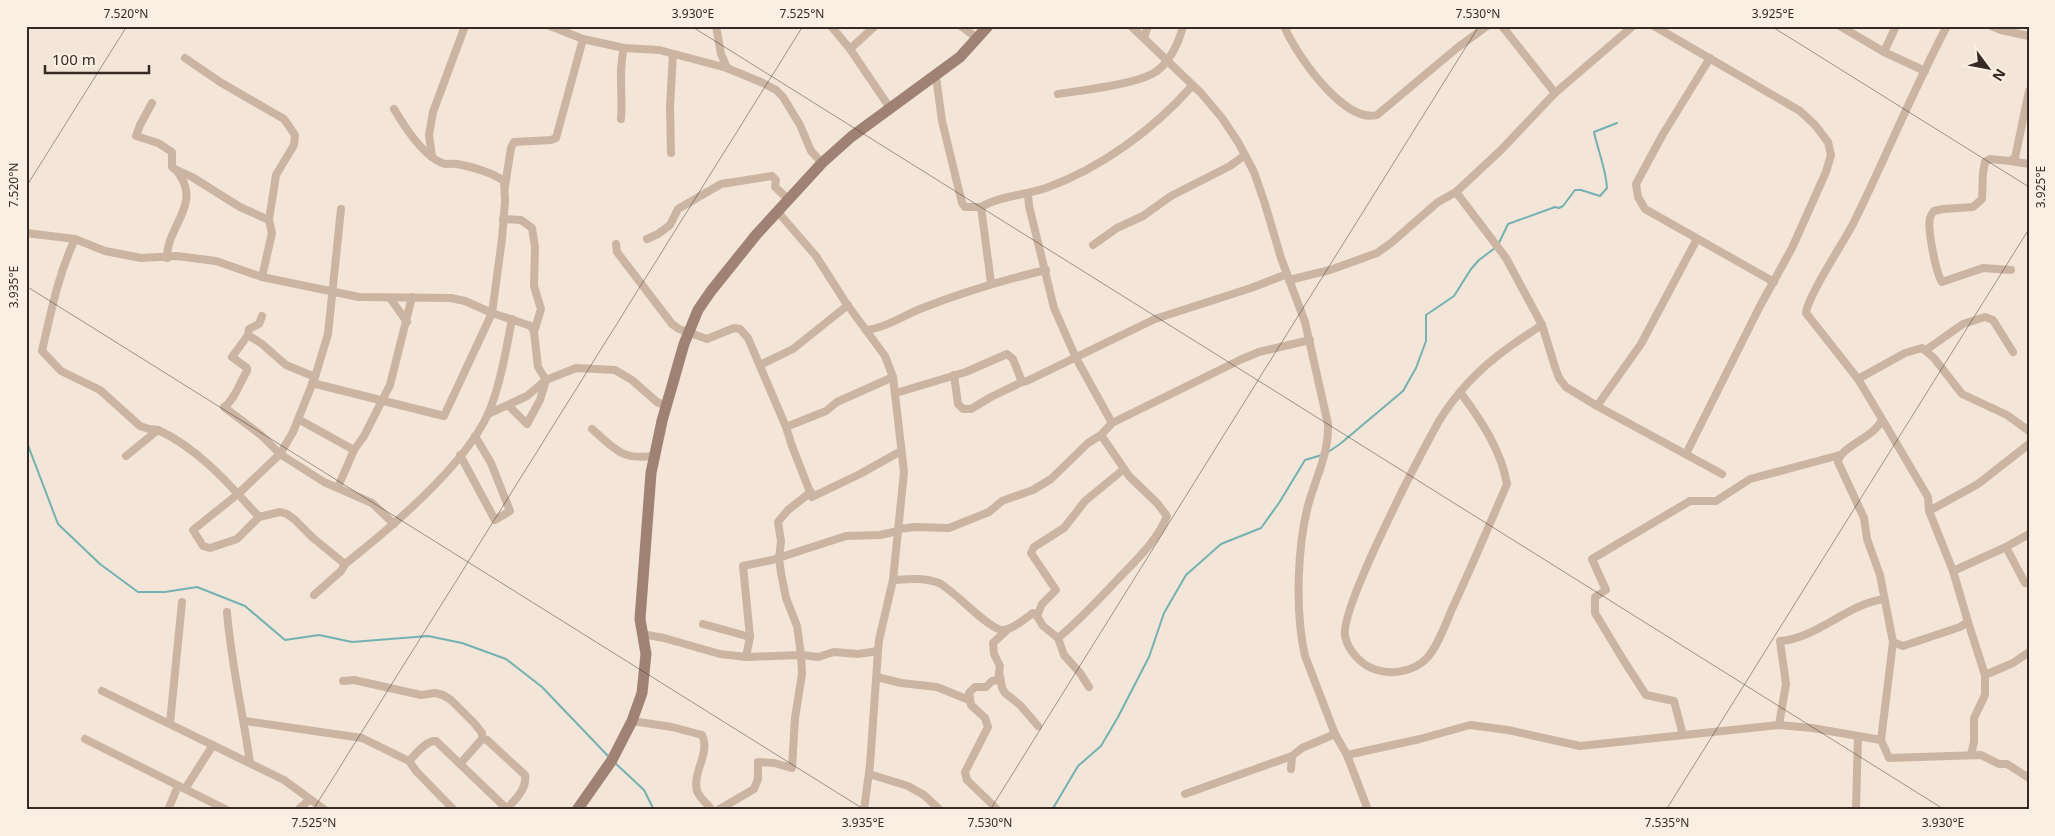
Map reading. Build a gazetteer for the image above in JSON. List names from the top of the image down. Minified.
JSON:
{"scale_bar":"100 m","north":"bottom right","coordinates":["7.520°N","3.930°E","7.525°N","7.530°N","3.925°E","3.935°E","7.535°N"]}
